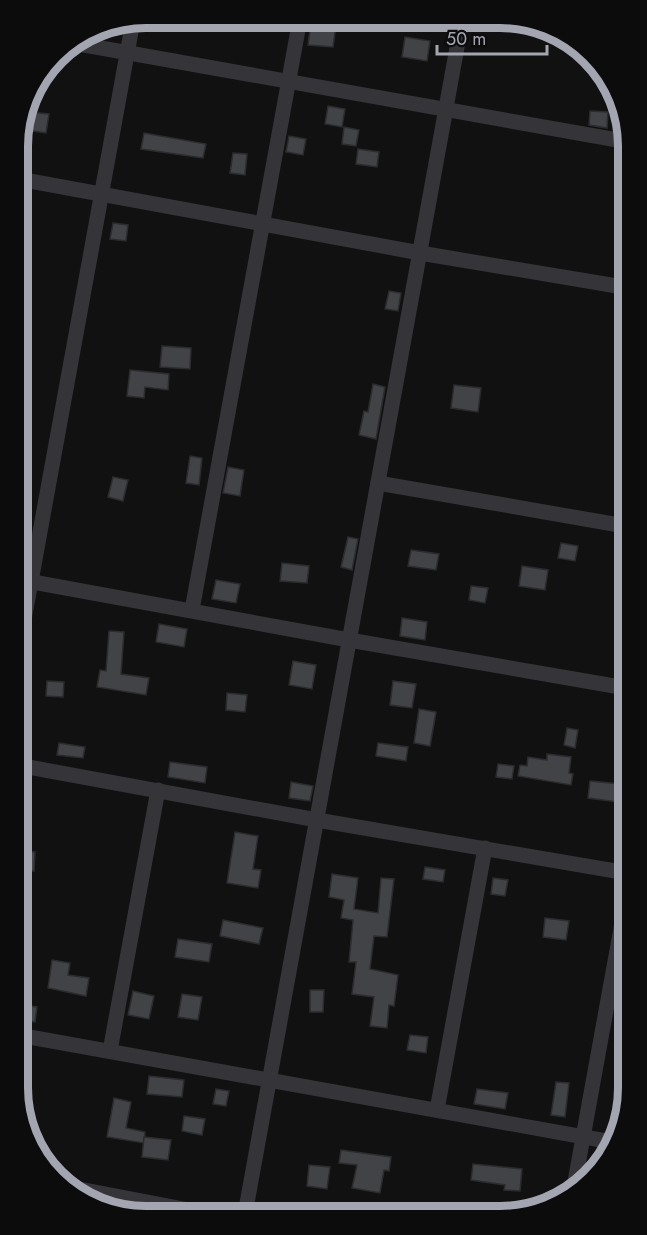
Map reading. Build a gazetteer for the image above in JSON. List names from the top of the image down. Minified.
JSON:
{"scale_bar":"50 m"}
